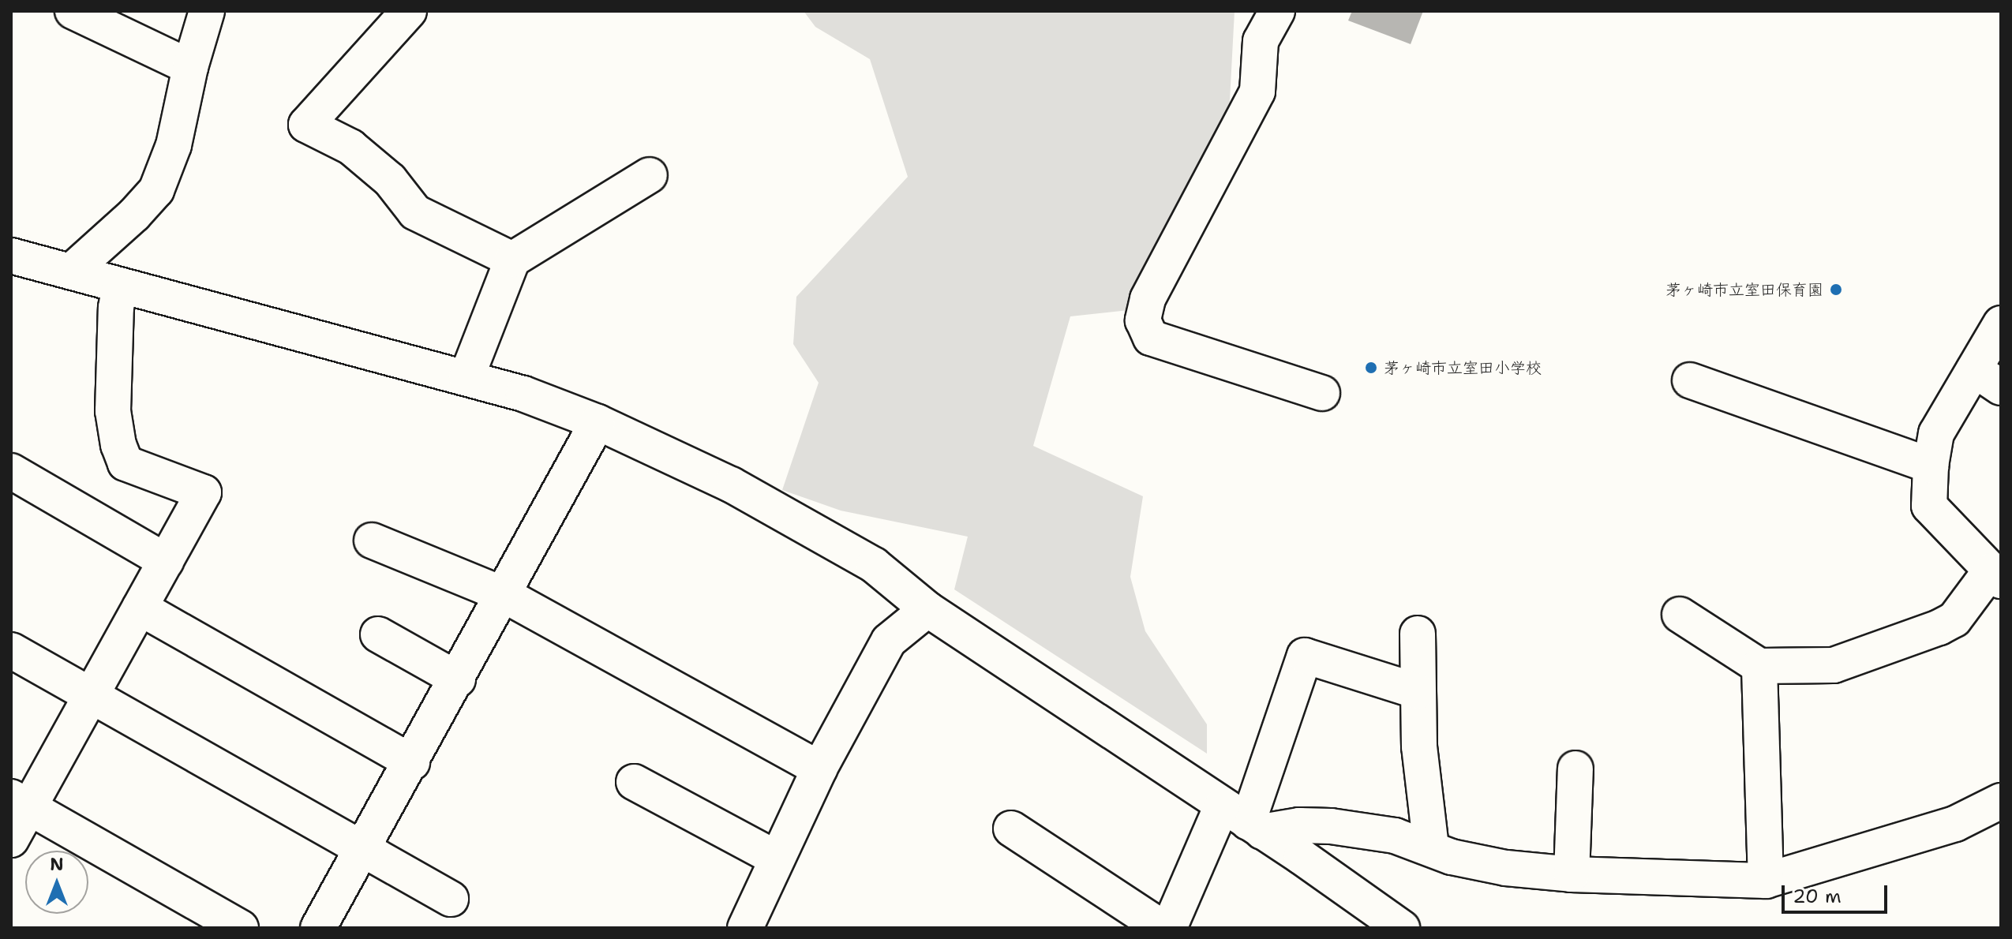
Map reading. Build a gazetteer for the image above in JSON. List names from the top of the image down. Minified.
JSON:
{"places":["茅ヶ崎市立室田保育園","茅ヶ崎市立室田小学校"],"scale_bar":"20 m","north":"top"}
